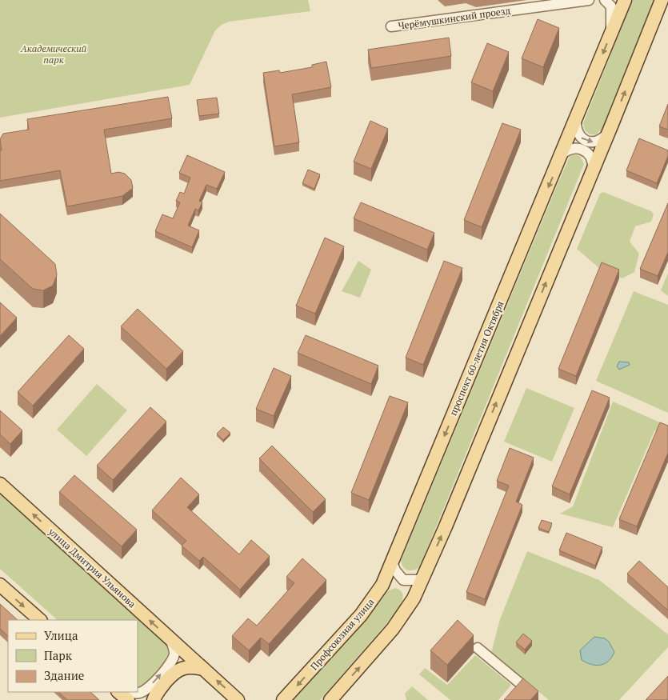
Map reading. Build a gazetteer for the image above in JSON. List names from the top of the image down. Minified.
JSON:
{"streets":{"main road":["проспект 60-летия Октября","улица Дмитрия Ульянова","Профсоюзная улица"],"street":["Черёмушкинский проезд"]},"crossings":[["проспект 60-летия Октября","Профсоюзная улица"]],"one_way":["улица Дмитрия Ульянова"],"parks":["Академический парк"],"legend":["Улица","Парк","Здание"]}
